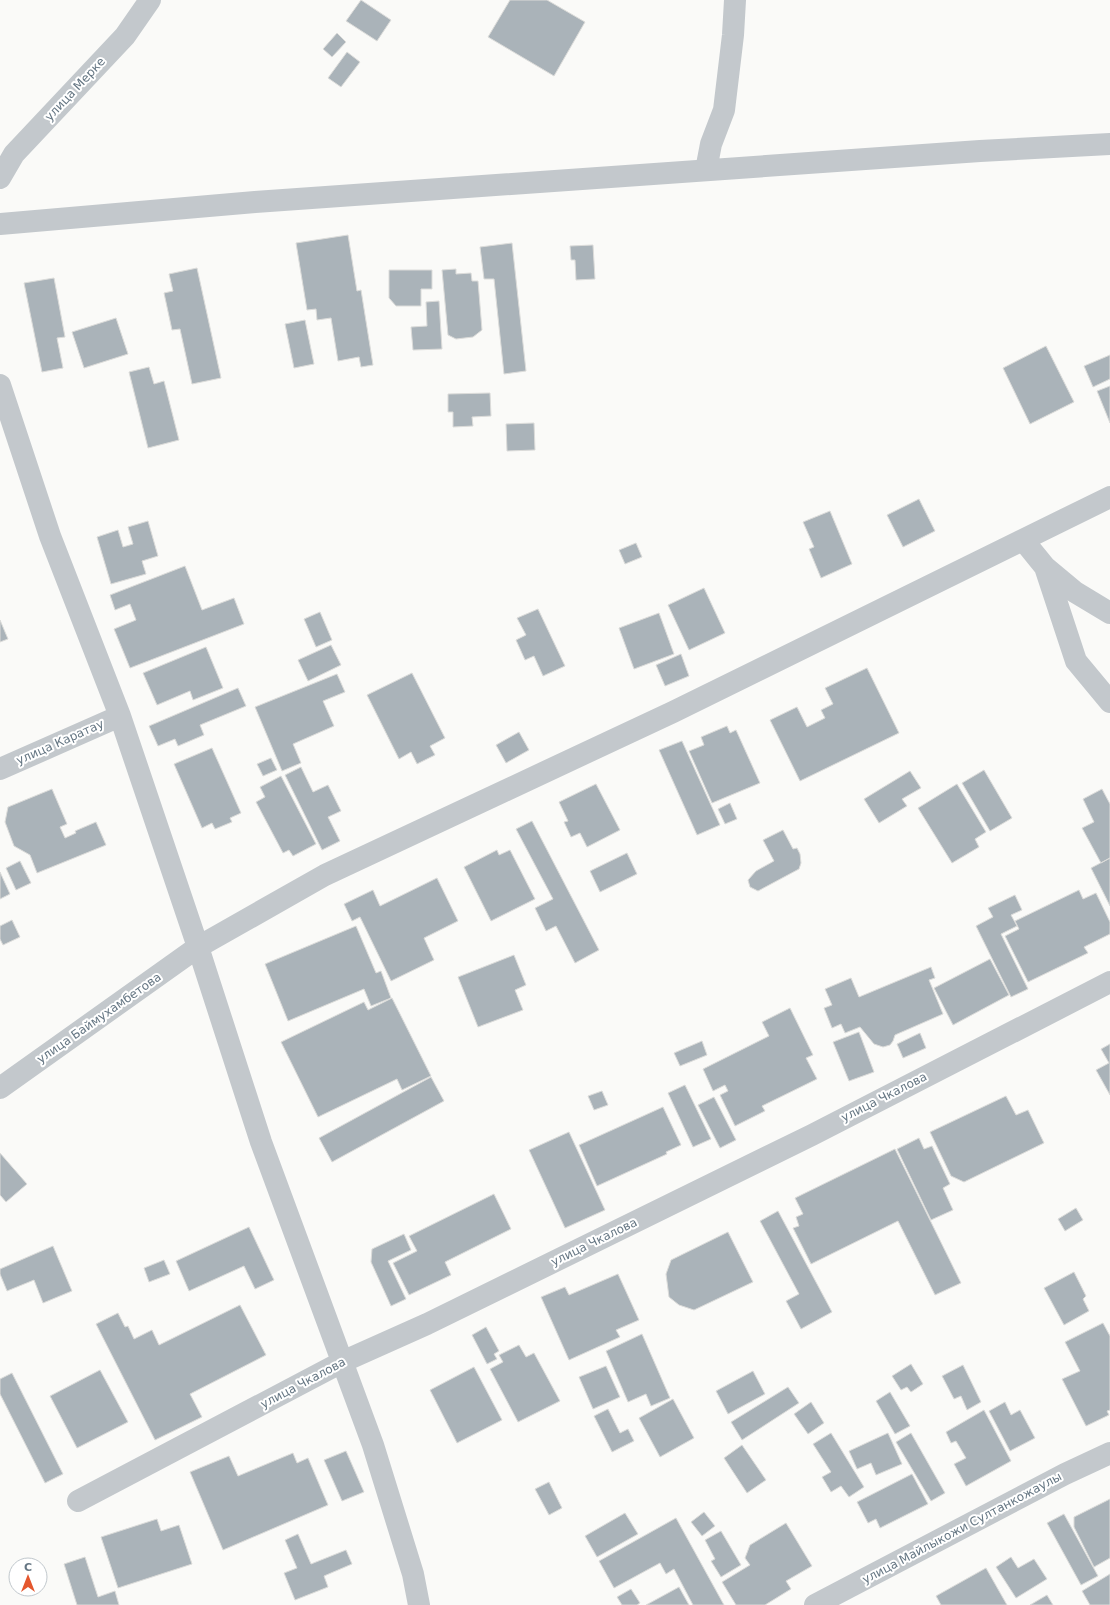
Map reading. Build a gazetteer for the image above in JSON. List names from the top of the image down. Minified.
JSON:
{"streets":{"street":["улица Мерке","улица Каратау","улица Баймухамбетова","улица Чкалова","улица Майлыкожи Султанкожаулы"]},"north":"top"}
